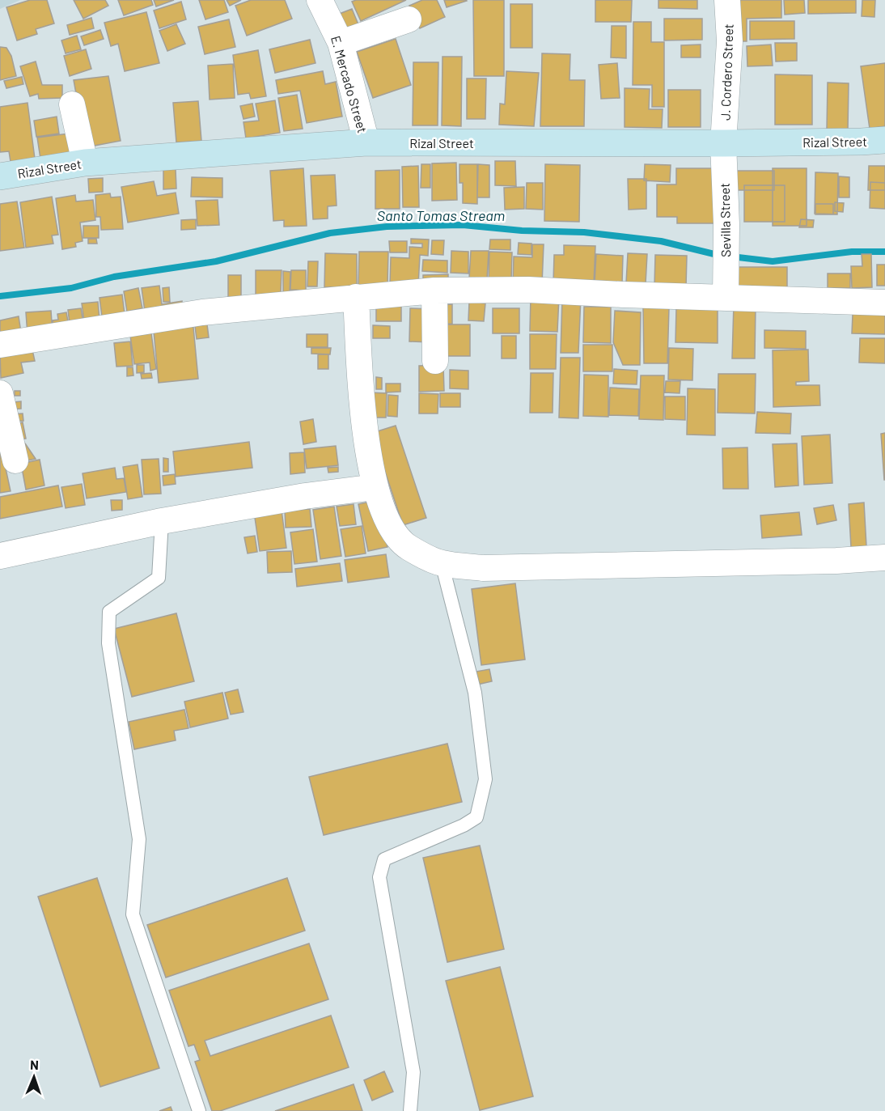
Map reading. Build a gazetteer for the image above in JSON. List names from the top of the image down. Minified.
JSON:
{"streets":{"street":["J. Cordero Street","E. Mercado Street","Rizal Street","Sevilla Street"]},"crossings":[["J. Cordero Street","Rizal Street"],["J. Cordero Street","Sevilla Street"],["E. Mercado Street","Rizal Street"],["Rizal Street","Sevilla Street"]],"water":["Santo Tomas Stream"],"north":"top"}
